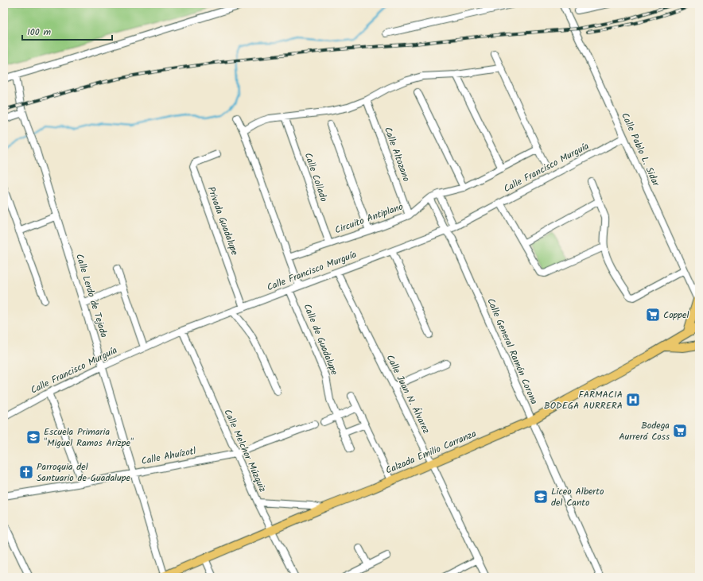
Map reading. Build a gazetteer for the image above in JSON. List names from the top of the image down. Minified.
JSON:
{"streets":{"main road":["Calzada Emilio Carranza"],"street":["Calle Pablo L. Sidar","Calle Altozano","Calle Francisco Murguía","Calle Collado","Circuito Antiplano","Privada Guadalupe","Calle Lerdo de Tejada","Calle de Guadalupe","Calle General Ramón Corona","Calle Juan N. Álvarez","Calle Melchor Múzquiz","Calle Ahuízotl"]},"crossings":[["Calle Pablo L. Sidar","Calle Francisco Murguía"],["Calle Altozano","Circuito Antiplano"],["Calle Francisco Murguía","Privada Guadalupe"],["Calle Francisco Murguía","Calle Lerdo de Tejada"],["Calle Francisco Murguía","Calle de Guadalupe"],["Calle Francisco Murguía","Calle General Ramón Corona"],["Calle Francisco Murguía","Calle Juan N. Álvarez"],["Calle Francisco Murguía","Calle Melchor Múzquiz"],["Calle Collado","Circuito Antiplano"],["Circuito Antiplano","Calle General Ramón Corona"],["Calle Lerdo de Tejada","Calzada Emilio Carranza"],["Calle Lerdo de Tejada","Calle Ahuízotl"],["Calle General Ramón Corona","Calzada Emilio Carranza"],["Calle Juan N. Álvarez","Calzada Emilio Carranza"],["Calle Melchor Múzquiz","Calzada Emilio Carranza"],["Calle Melchor Múzquiz","Calle Ahuízotl"]],"places":{"supermarket":["Coppel","Bodega Aurrerá Coss"],"hospital":["FARMACIA BODEGA AURRERA"],"school or university":["Escuela Primaria \"Miguel Ramos Arizpe\"","Liceo Alberto del Canto"],"church":["Parroquia del Santuario de Guadalupe"]},"scale_bar":"100 m"}
